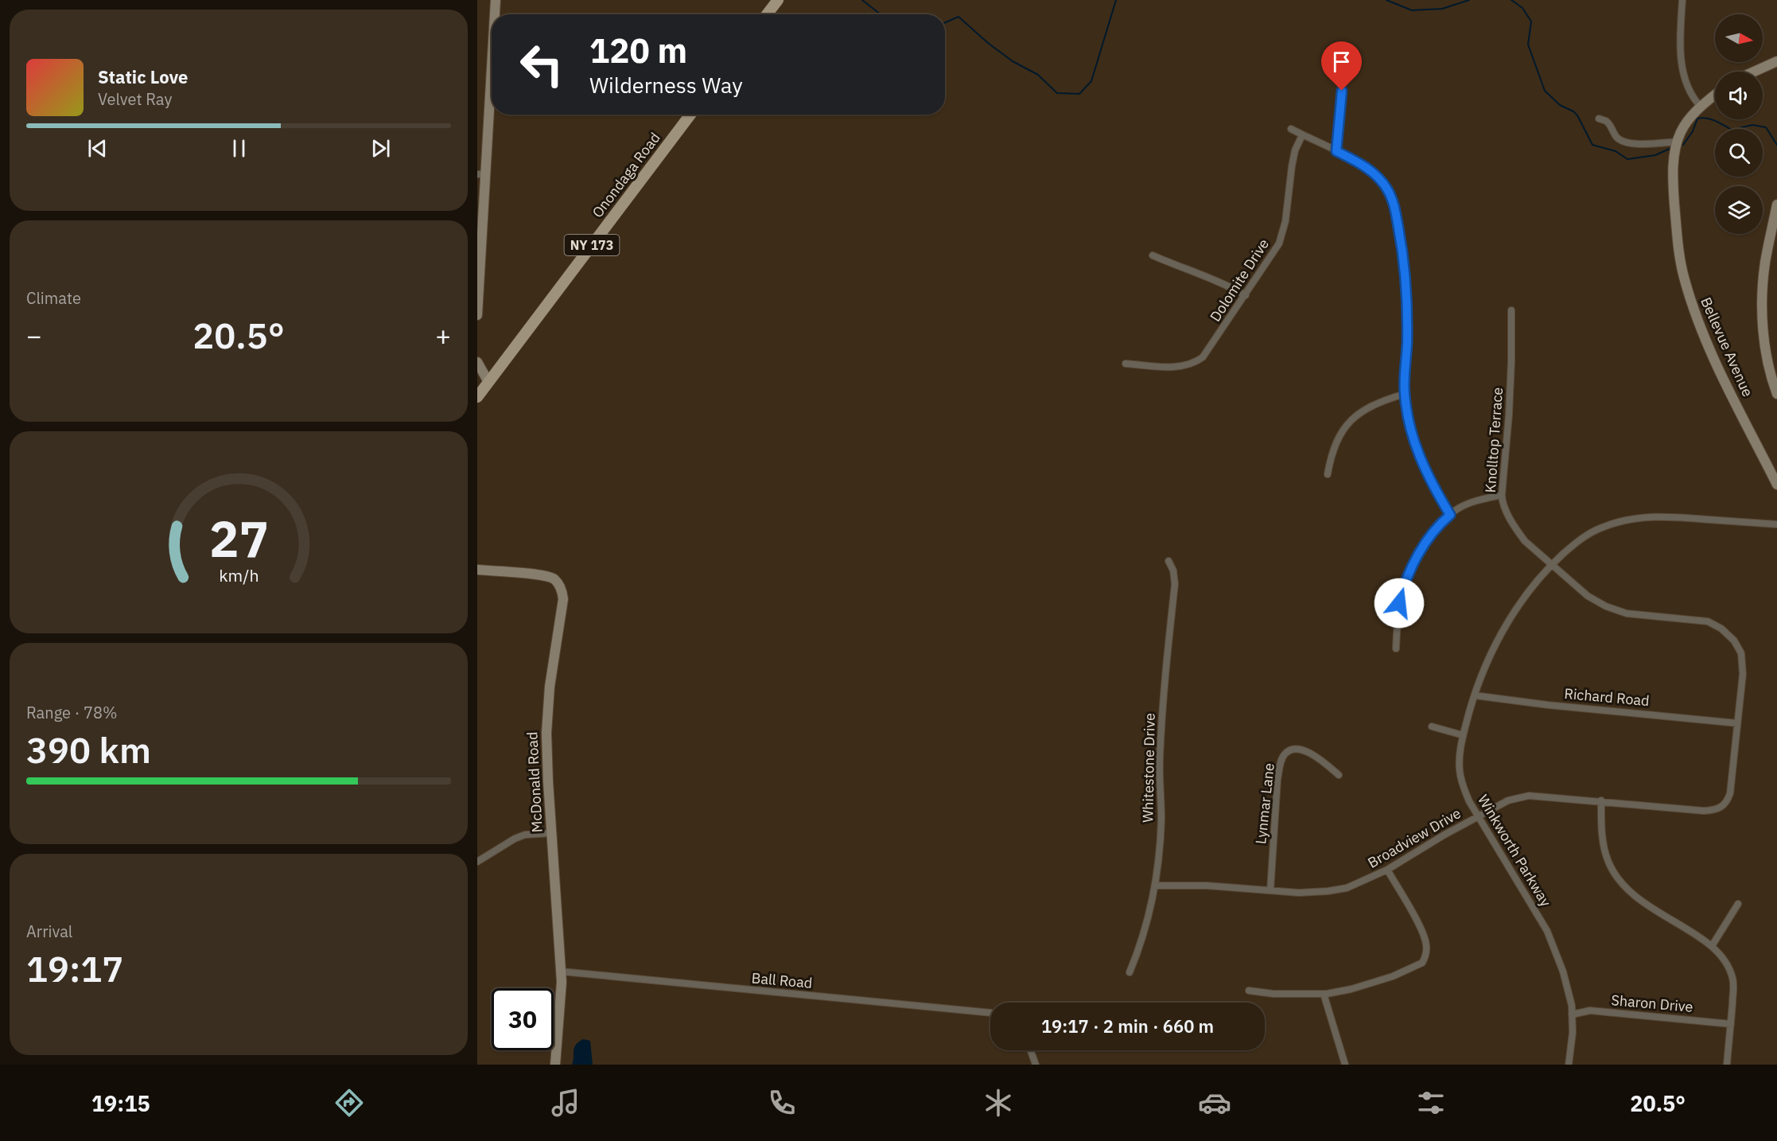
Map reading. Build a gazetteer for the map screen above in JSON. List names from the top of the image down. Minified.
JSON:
{"streets":{"main road":["Onondaga Road","NY 173"],"street":["Dolomite Drive","Bellevue Avenue","Knolltop Terrace","Richard Road","Whitestone Drive","McDonald Road","Lynmar Lane","Broadview Drive","Winkworth Parkway","Ball Road","Sharon Drive"]},"crossings":[["Knolltop Terrace","Richard Road"],["Knolltop Terrace","Broadview Drive"],["Knolltop Terrace","Winkworth Parkway"],["Richard Road","Winkworth Parkway"],["Whitestone Drive","Broadview Drive"],["McDonald Road","Ball Road"],["Lynmar Lane","Broadview Drive"],["Broadview Drive","Winkworth Parkway"],["Winkworth Parkway","Sharon Drive"]],"north":"right","page":{"turn":["120 m","Wilderness Way"],"song":["Static Love","Velvet Ray"],"tile":["Climate",["Range · 78%","390 km"],["Arrival","19:17"]],"heat":["−","20.5°","+"],"limit":"30","trip":"19:17 · 2 min · 660 m","tabs":["19:15","20.5°"],"gauge":["27","km/h"]}}
